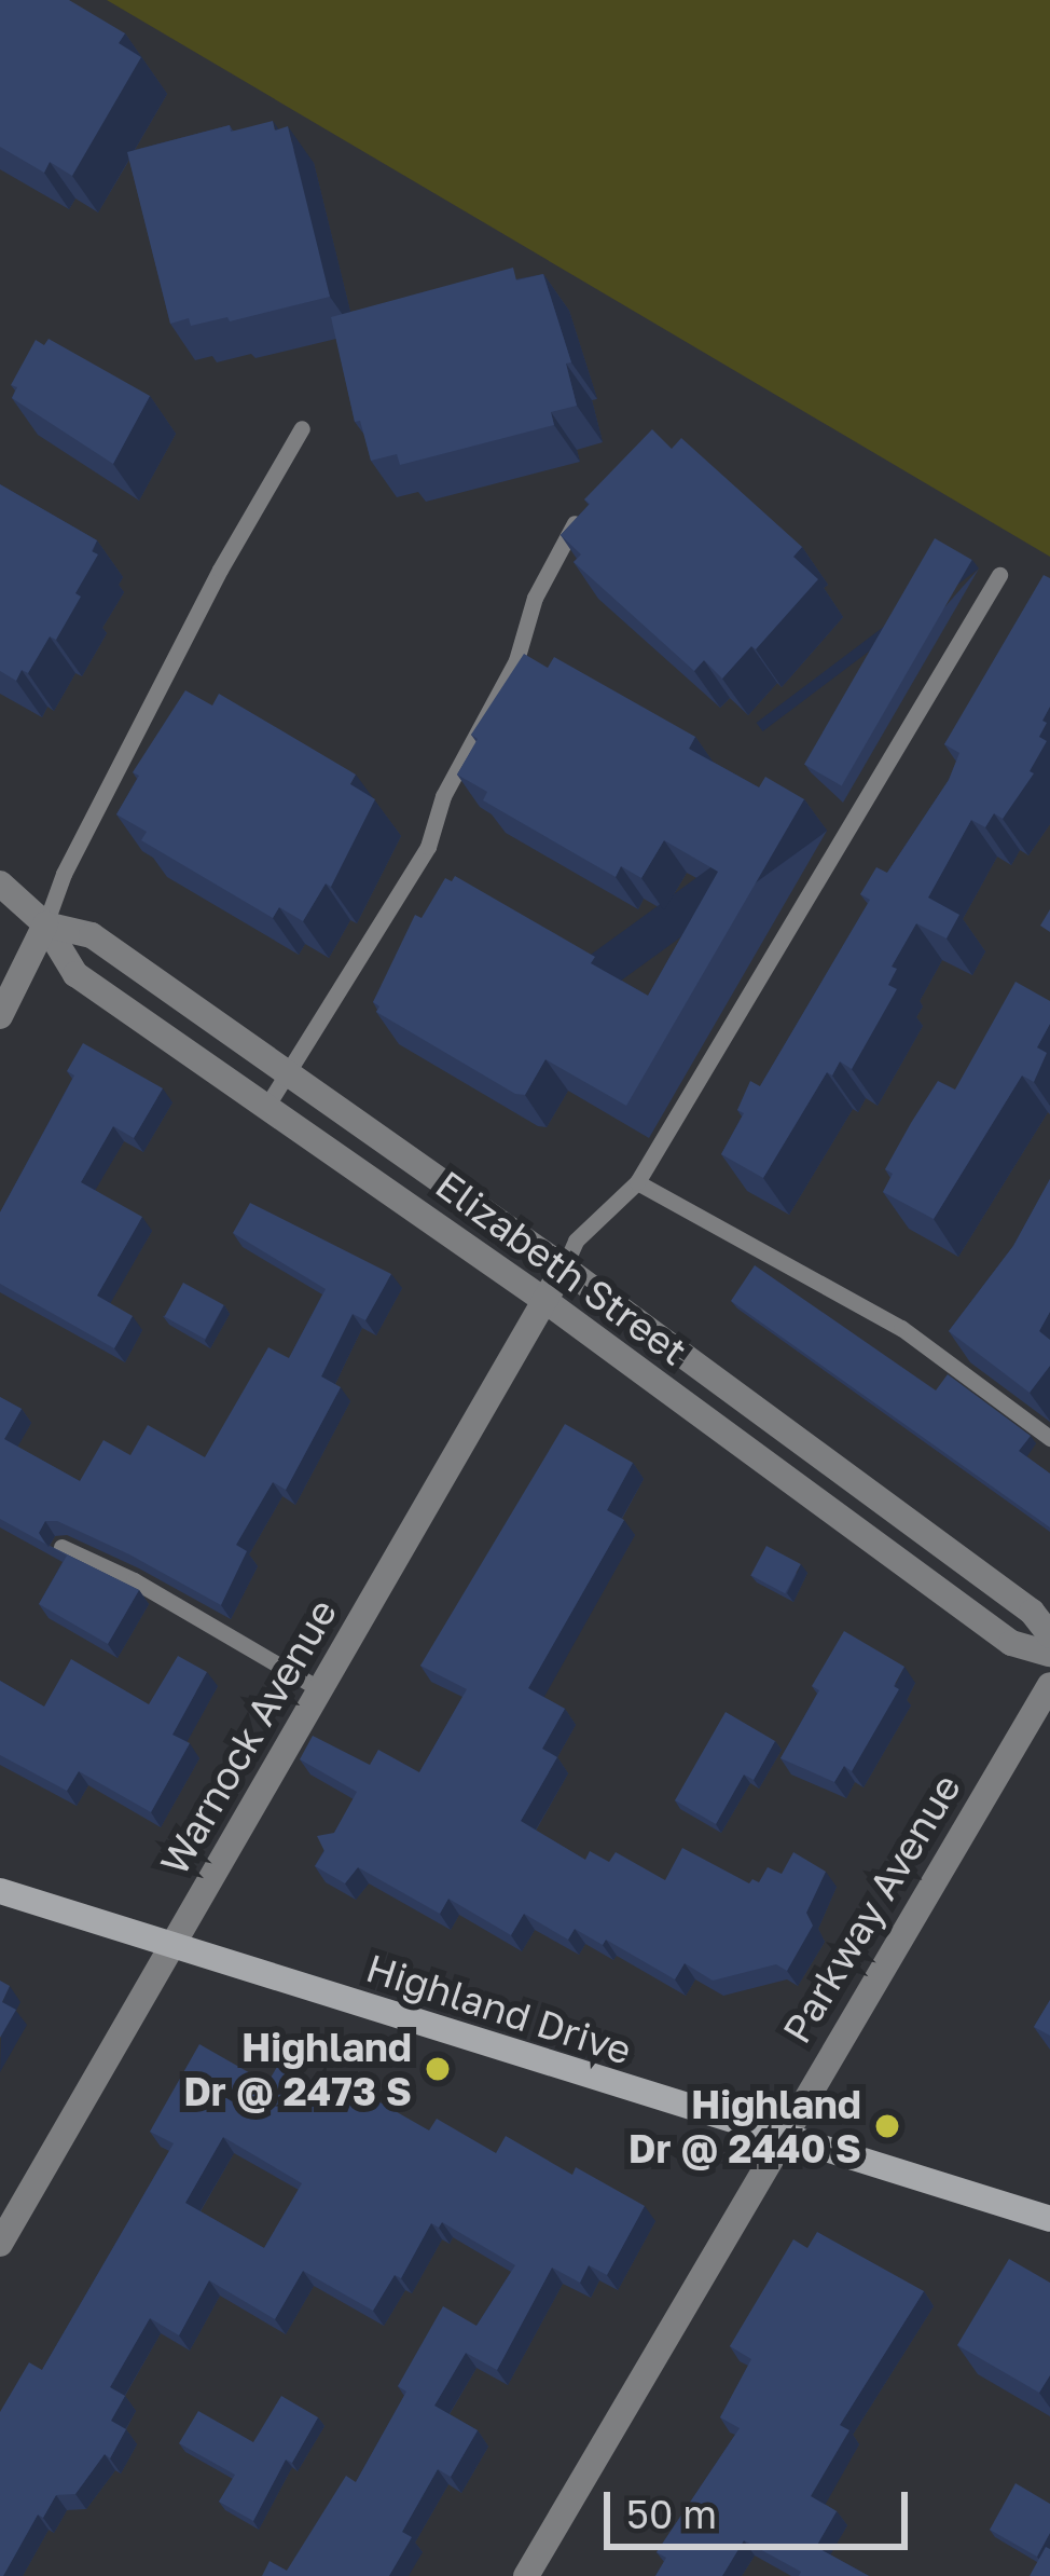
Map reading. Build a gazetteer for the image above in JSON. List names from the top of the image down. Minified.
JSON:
{"streets":{"street":["Elizabeth Street","Warnock Avenue","Parkway Avenue","Highland Drive"]},"crossings":[["Elizabeth Street","Warnock Avenue"],["Warnock Avenue","Highland Drive"],["Parkway Avenue","Highland Drive"]],"places":["Highland Dr @ 2473 S","Highland Dr @ 2440 S"],"scale_bar":"50 m"}
